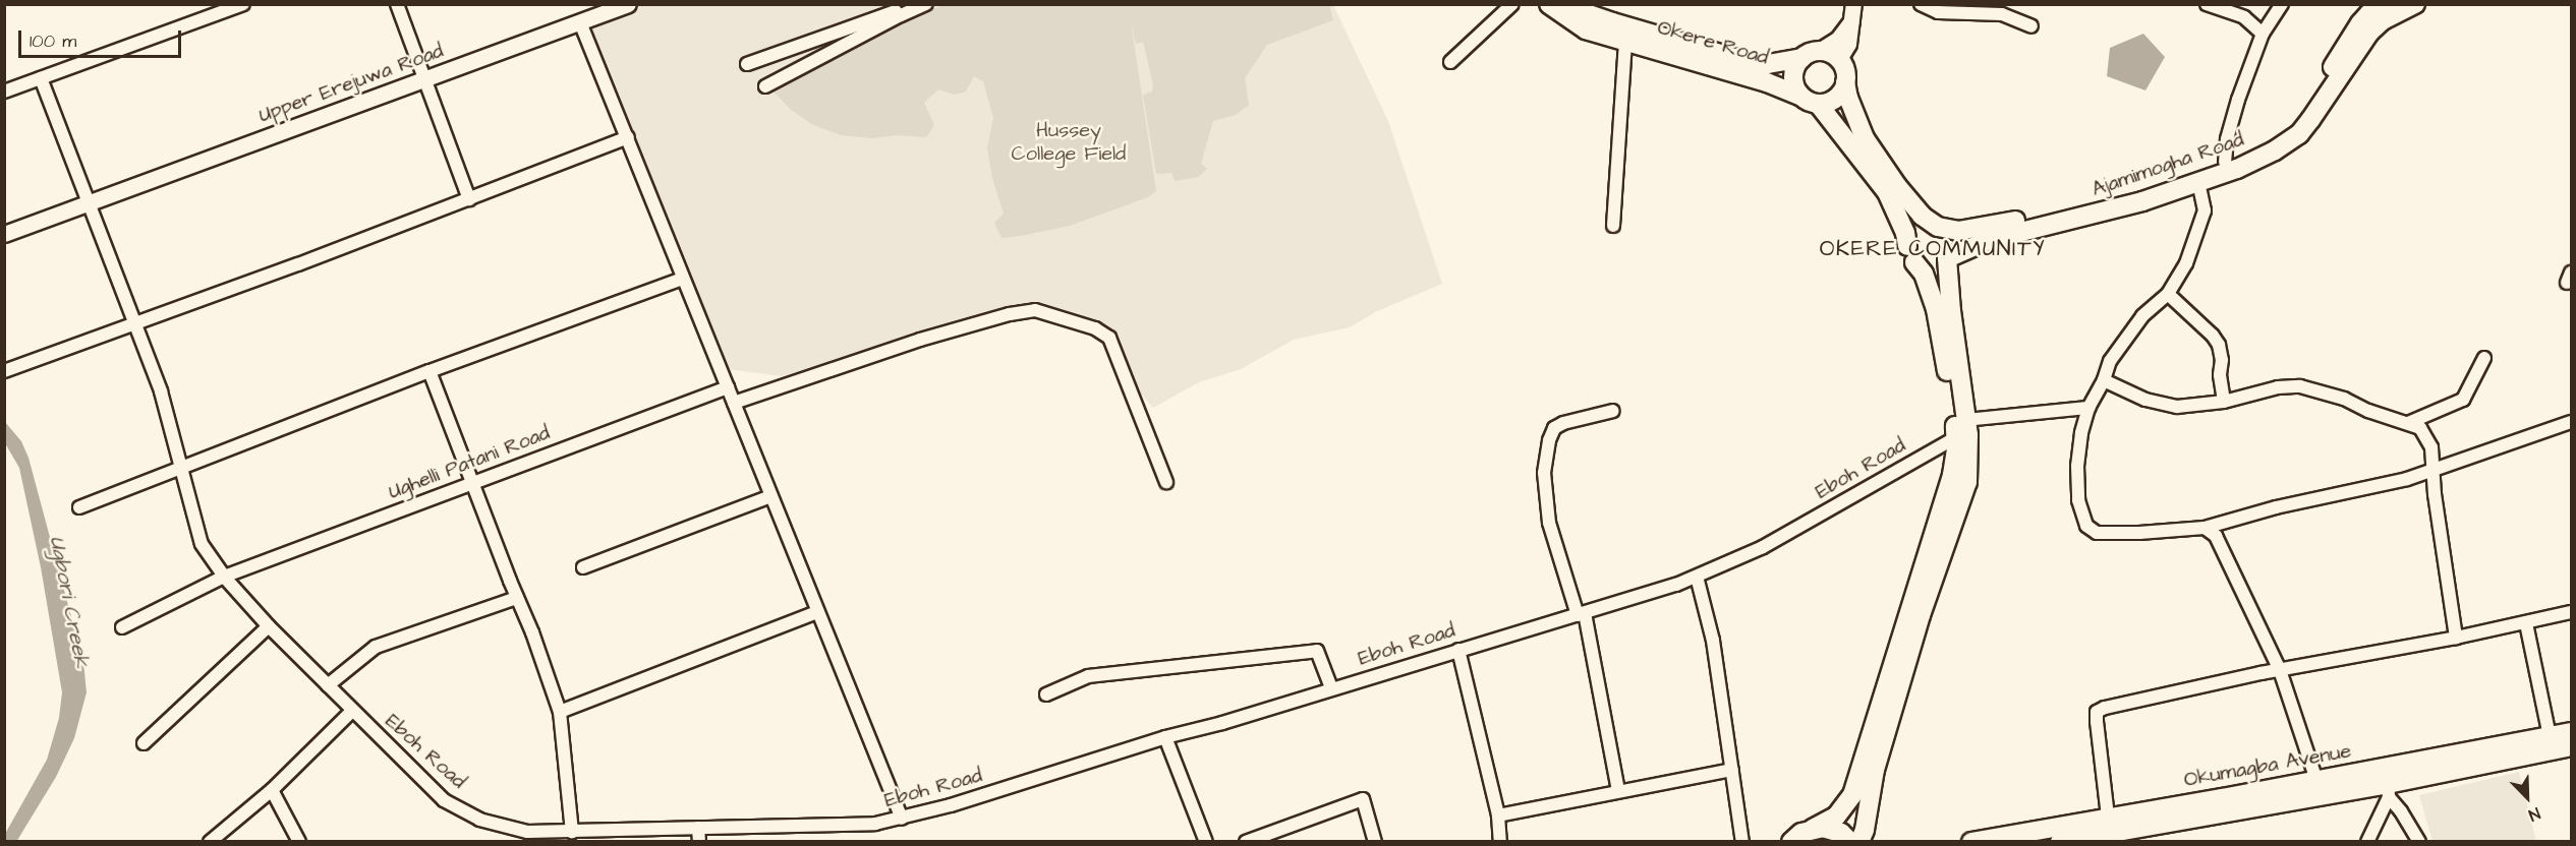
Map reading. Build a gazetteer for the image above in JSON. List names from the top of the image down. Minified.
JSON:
{"streets":{"main road":["Okere Road","Ajamimogha Road","Okumagba Avenue"],"street":["Upper Erejuwa Road","Ughelli Patani Road","Eboh Road"]},"crossings":[["Upper Erejuwa Road","Eboh Road"],["Ughelli Patani Road","Eboh Road"]],"districts":["OKERE COMMUNITY"],"water":["Ugbori Creek"],"parks":["Hussey College Field"],"scale_bar":"100 m","north":"bottom right"}
